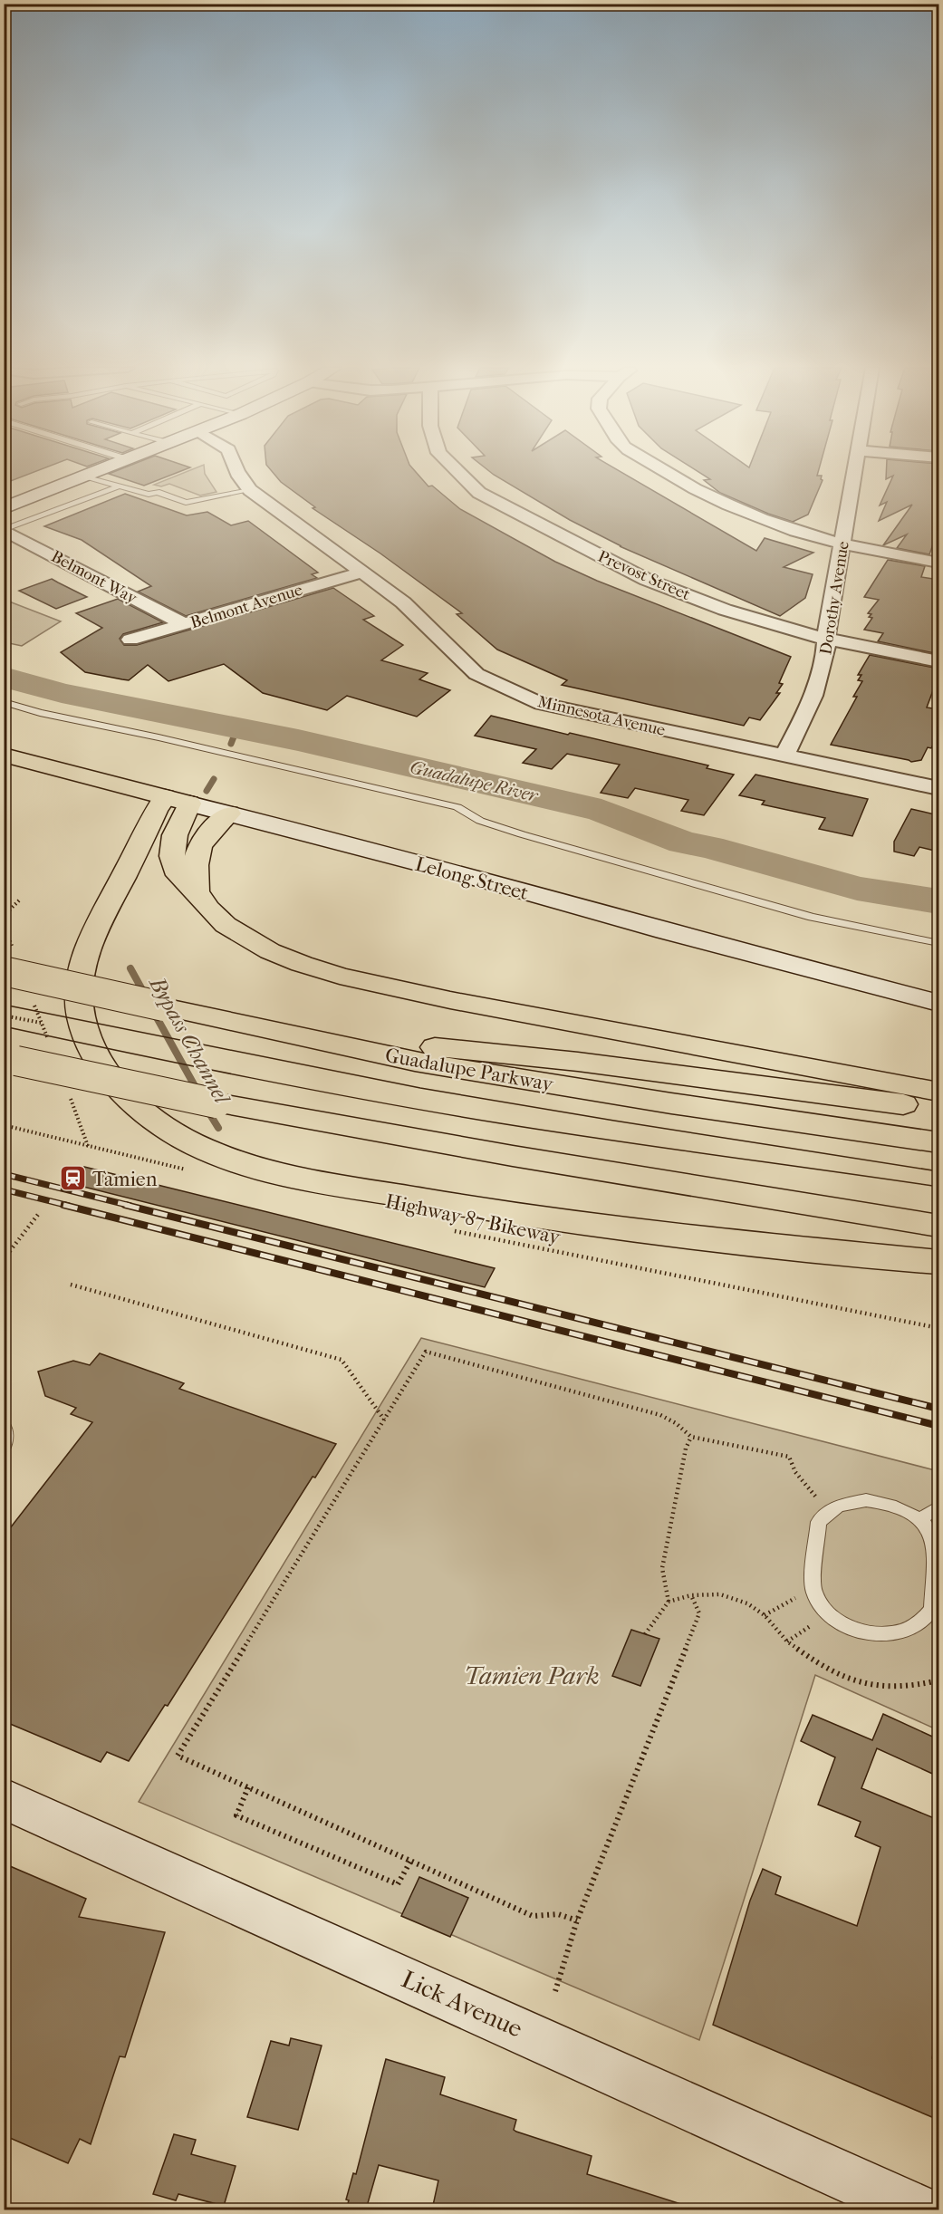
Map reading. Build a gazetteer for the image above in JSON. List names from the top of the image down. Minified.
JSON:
{"streets":{"main road":["Lelong Street","Guadalupe Parkway","Lick Avenue"],"street":["Prevost Street","Belmont Way","Dorothy Avenue","Belmont Avenue","Minnesota Avenue"],"path":["Highway 87 Bikeway"]},"crossings":[["Prevost Street","Dorothy Avenue"],["Belmont Way","Belmont Avenue"],["Dorothy Avenue","Minnesota Avenue"],["Belmont Avenue","Minnesota Avenue"]],"water":["Guadalupe River","Bypass Channel"],"parks":["Tamien Park"],"places":{"station":["Tamien"]}}
